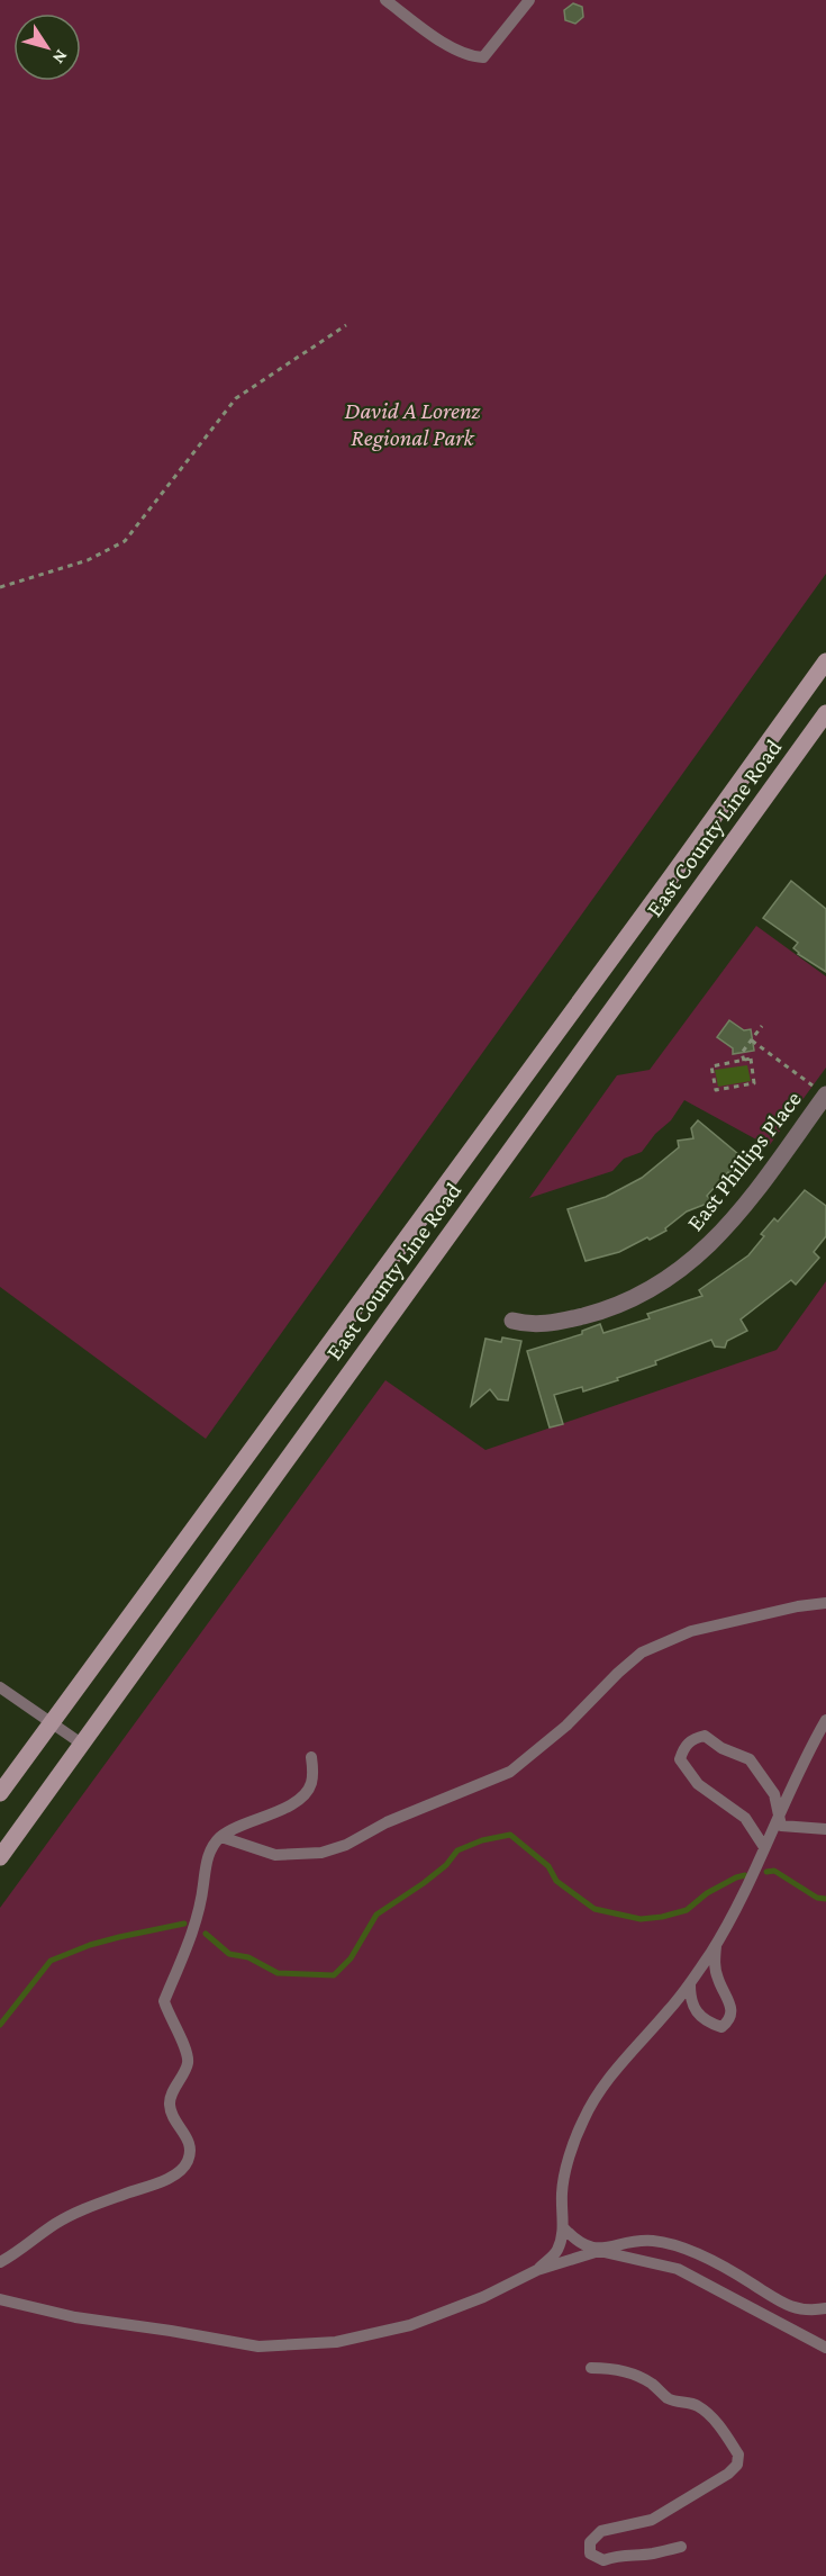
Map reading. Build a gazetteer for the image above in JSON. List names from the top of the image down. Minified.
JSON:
{"streets":{"main road":["East County Line Road"],"street":["East Phillips Place"]},"parks":["David A Lorenz Regional Park"],"north":"bottom right"}
